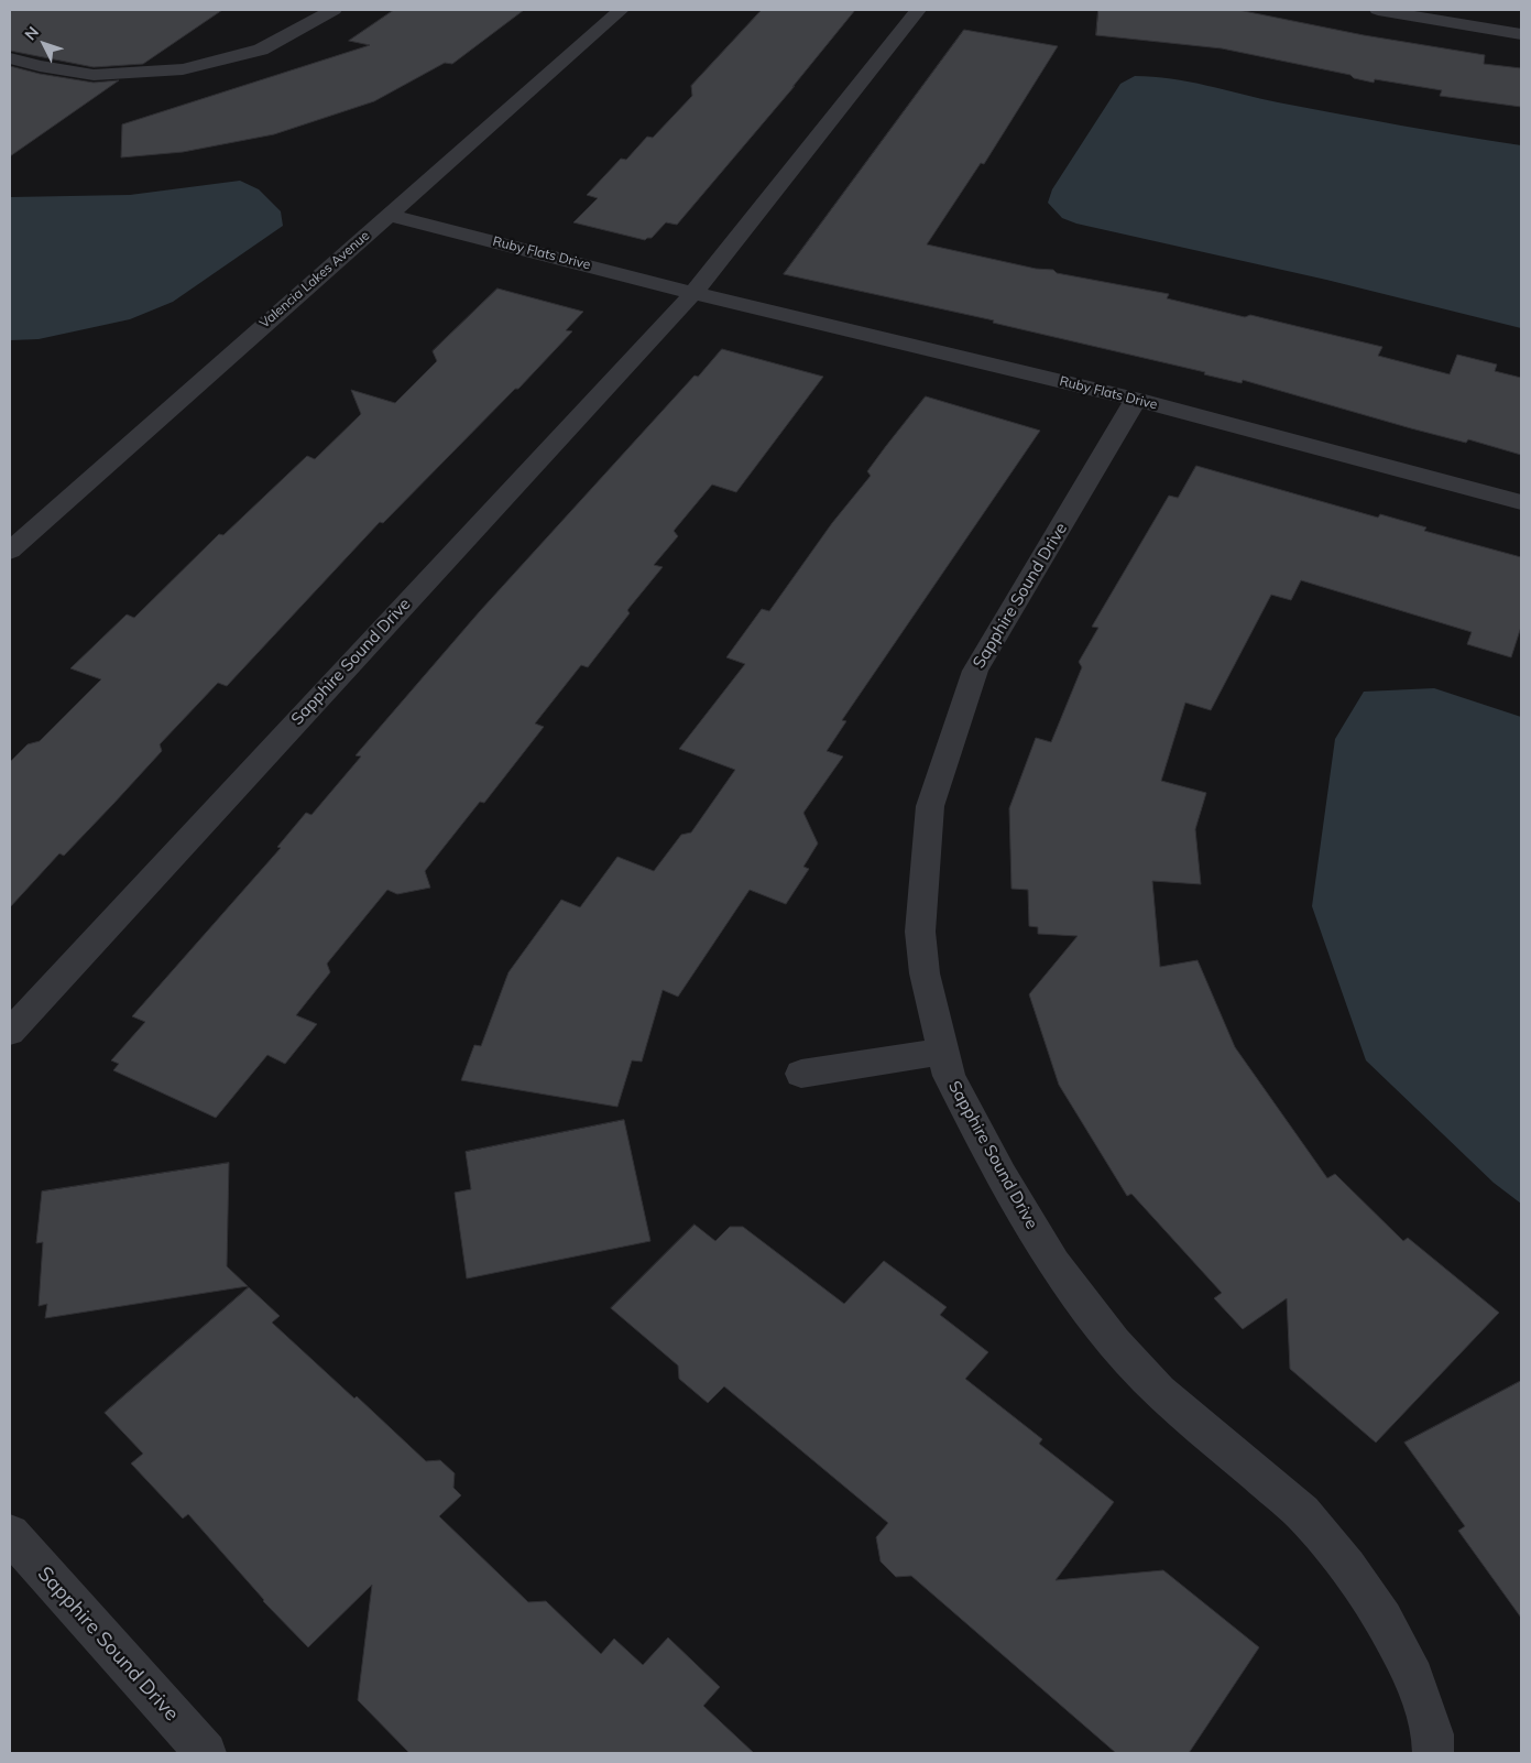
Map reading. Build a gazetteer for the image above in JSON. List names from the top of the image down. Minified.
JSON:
{"streets":{"street":["Ruby Flats Drive","Valencia Lakes Avenue","Sapphire Sound Drive"]},"crossings":[["Ruby Flats Drive","Valencia Lakes Avenue"],["Ruby Flats Drive","Sapphire Sound Drive"]],"north":"top left"}
